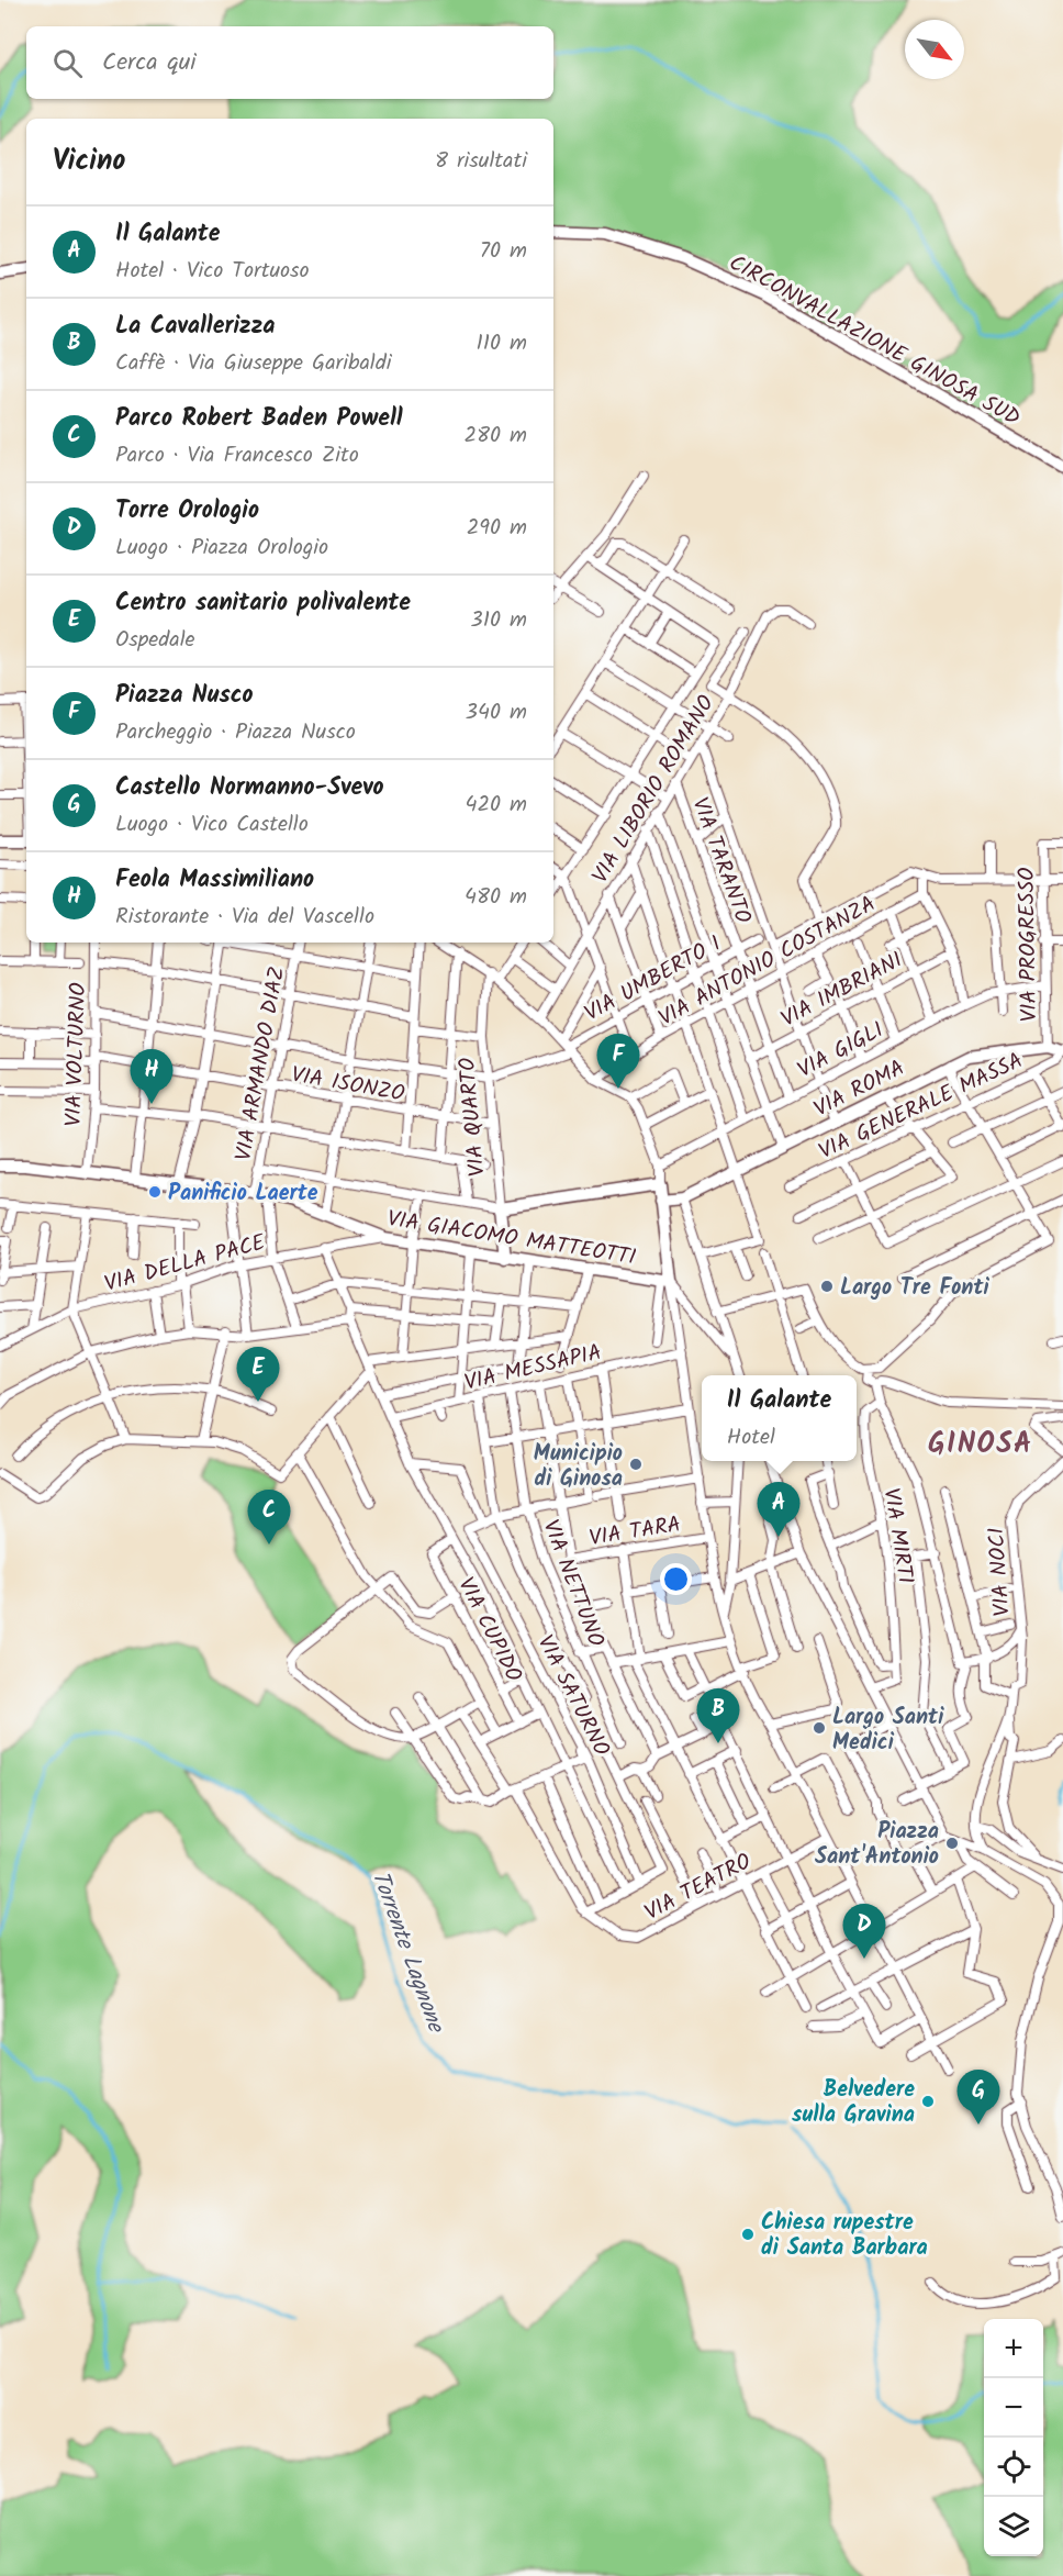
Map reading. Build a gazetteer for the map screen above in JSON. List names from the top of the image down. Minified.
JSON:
{"streets":{"street":["CIRCONVALLAZIONE GINOSA SUD","VIA LIBORIO ROMANO","VIA TARANTO","VIA PROGRESSO","VIA ANTONIO COSTANZA","VIA UMBERTO I","VIA IMBRIANI","VIA GIGLI","VIA VOLTURNO","VIA ARMANDO DIAZ","VIA ISONZO","VIA ROMA","VIA GENERALE MASSA","VIA QUARTO","VIA GIACOMO MATTEOTTI","VIA DELLA PACE","VIA MESSAPIA","VIA TARA","VIA MIRTI","VIA NOCI","VIA NETTUNO","VIA CUPIDO","VIA SATURNO","VIA TEATRO"]},"crossings":[["VIA LIBORIO ROMANO","VIA TARANTO"],["VIA TARANTO","VIA ANTONIO COSTANZA"],["VIA TARANTO","VIA UMBERTO I"],["VIA TARANTO","VIA IMBRIANI"],["VIA TARANTO","VIA GIGLI"],["VIA PROGRESSO","VIA GIGLI"],["VIA PROGRESSO","VIA ROMA"],["VIA UMBERTO I","VIA QUARTO"],["VIA VOLTURNO","VIA ISONZO"],["VIA VOLTURNO","VIA GIACOMO MATTEOTTI"],["VIA ARMANDO DIAZ","VIA ISONZO"],["VIA ARMANDO DIAZ","VIA GIACOMO MATTEOTTI"],["VIA ISONZO","VIA QUARTO"],["VIA ROMA","VIA GENERALE MASSA"],["VIA QUARTO","VIA GIACOMO MATTEOTTI"],["VIA GIACOMO MATTEOTTI","VIA DELLA PACE"],["VIA MESSAPIA","VIA NETTUNO"]],"districts":["GINOSA"],"water":["Torrente Lagnone"],"places":["Panificio Laerte","Largo Tre Fonti","Municipio di Ginosa","Largo Santi Medici","Piazza Sant'Antonio","Belvedere sulla Gravina","Chiesa rupestre di Santa Barbara"],"north":"bottom right","page":{"search":"Cerca qui","heading":["Vicino","8 risultati"],"list":[{"mark":"A","name":"Il Galante","note":"Hotel · Vico Tortuoso","value":"70 m"},{"mark":"B","name":"La Cavallerizza","note":"Caffè · Via Giuseppe Garibaldi","value":"110 m"},{"mark":"C","name":"Parco Robert Baden Powell","note":"Parco · Via Francesco Zito","value":"280 m"},{"mark":"D","name":"Torre Orologio","note":"Luogo · Piazza Orologio","value":"290 m"},{"mark":"E","name":"Centro sanitario polivalente","note":"Ospedale","value":"310 m"},{"mark":"F","name":"Piazza Nusco","note":"Parcheggio · Piazza Nusco","value":"340 m"},{"mark":"G","name":"Castello Normanno-Svevo","note":"Luogo · Vico Castello","value":"420 m"},{"mark":"H","name":"Feola Massimiliano","note":"Ristorante · Via del Vascello","value":"480 m"}],"pins":["F","H","E","A","C","B","D","G"],"popup":["Il Galante","Hotel"],"map_buttons":["+","−"]}}
